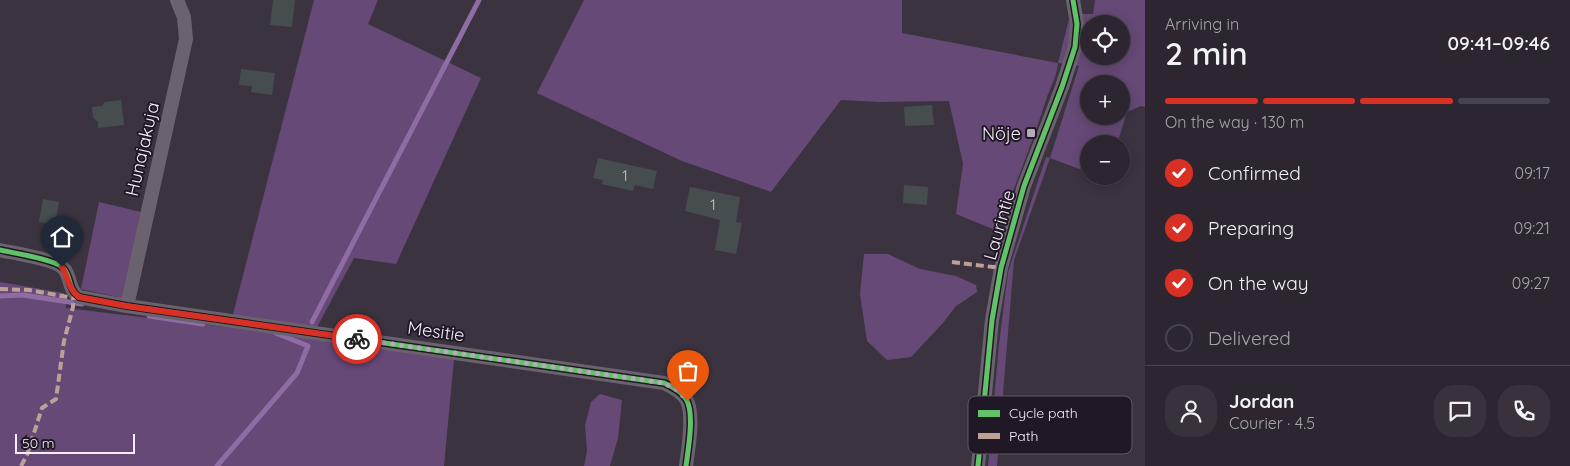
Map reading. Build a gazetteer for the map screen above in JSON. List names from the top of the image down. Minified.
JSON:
{"streets":{"street":["Hunajakuja","Laurintie","Mesitie"]},"crossings":[["Hunajakuja","Mesitie"]],"places":{"transit":["Nöje"]},"house_numbers":["1","1"],"legend":["Cycle path","Path"],"scale_bar":"50 m","page":{"heading":["2 min","Arriving in","09:41–09:46"],"panel":["Jordan","Courier · 4.5"],"map_buttons":["+","−"],"bar":"On the way · 130 m","list":[["Confirmed","09:17"],["Preparing","09:21"],["On the way","09:27"],"Delivered"],"scale":"50 m"}}
